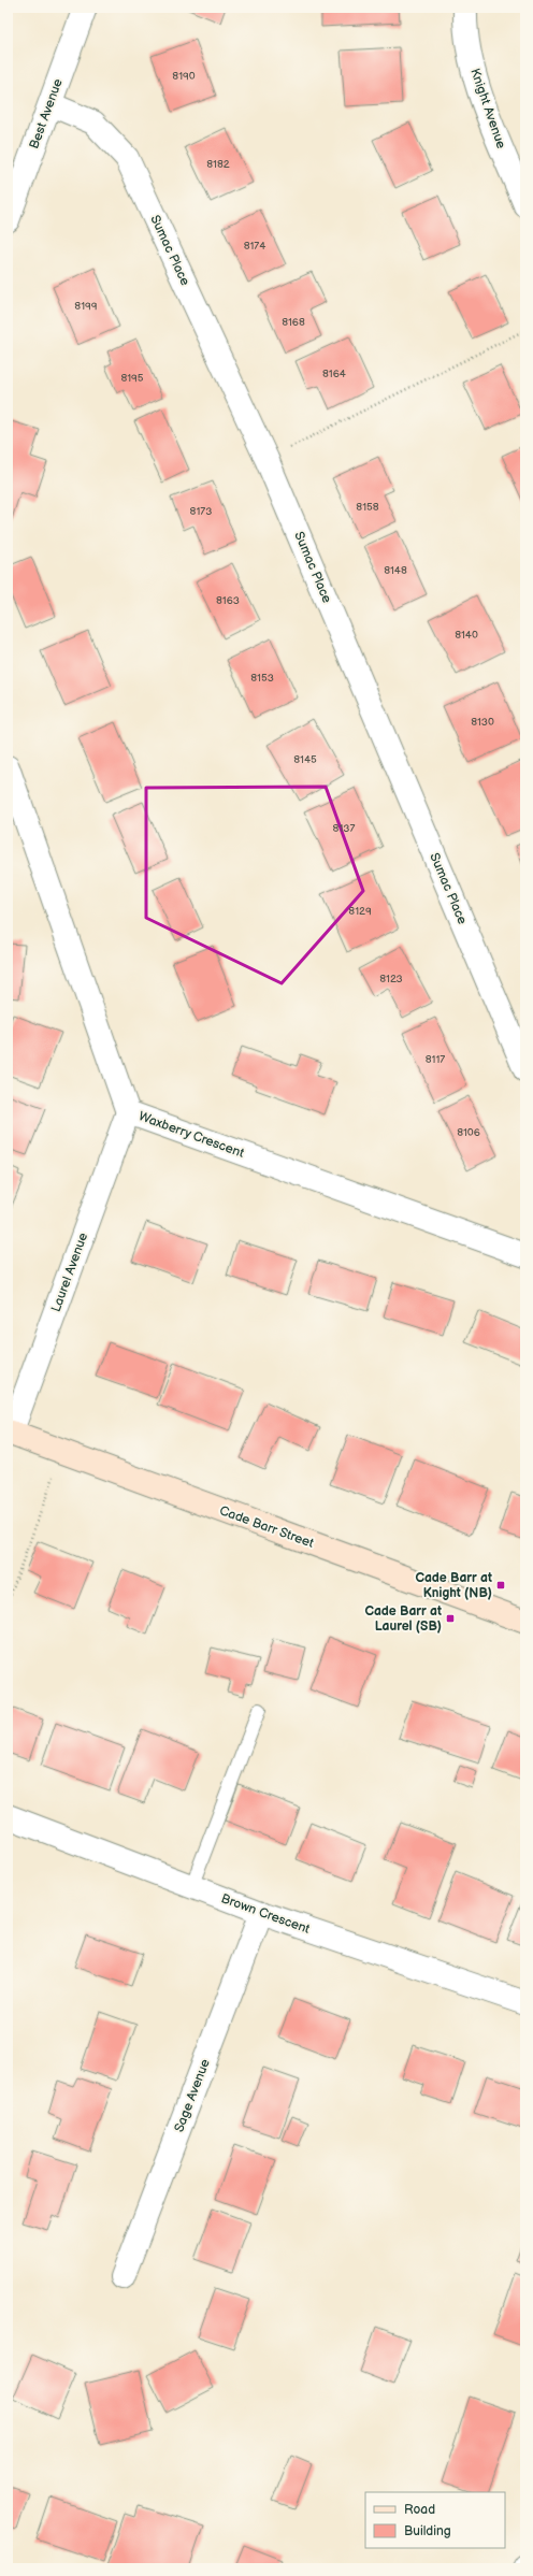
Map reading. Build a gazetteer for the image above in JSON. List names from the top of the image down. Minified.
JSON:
{"streets":{"street":["Knight Avenue","Best Avenue","Sumac Place","Waxberry Crescent","Laurel Avenue","Cade Barr Street","Brown Crescent","Sage Avenue"]},"crossings":[["Best Avenue","Sumac Place"],["Waxberry Crescent","Laurel Avenue"],["Laurel Avenue","Cade Barr Street"],["Brown Crescent","Sage Avenue"]],"places":{"transit":["Cade Barr at Knight (NB)","Cade Barr at Laurel (SB)"]},"house_numbers":["8190","8182","8174","8199","8168","8164","8195","8158","8173","8148","8163","8140","8153","8130","8145","8137","8129","8123","8117","8106"],"legend":["Road","Building"]}
